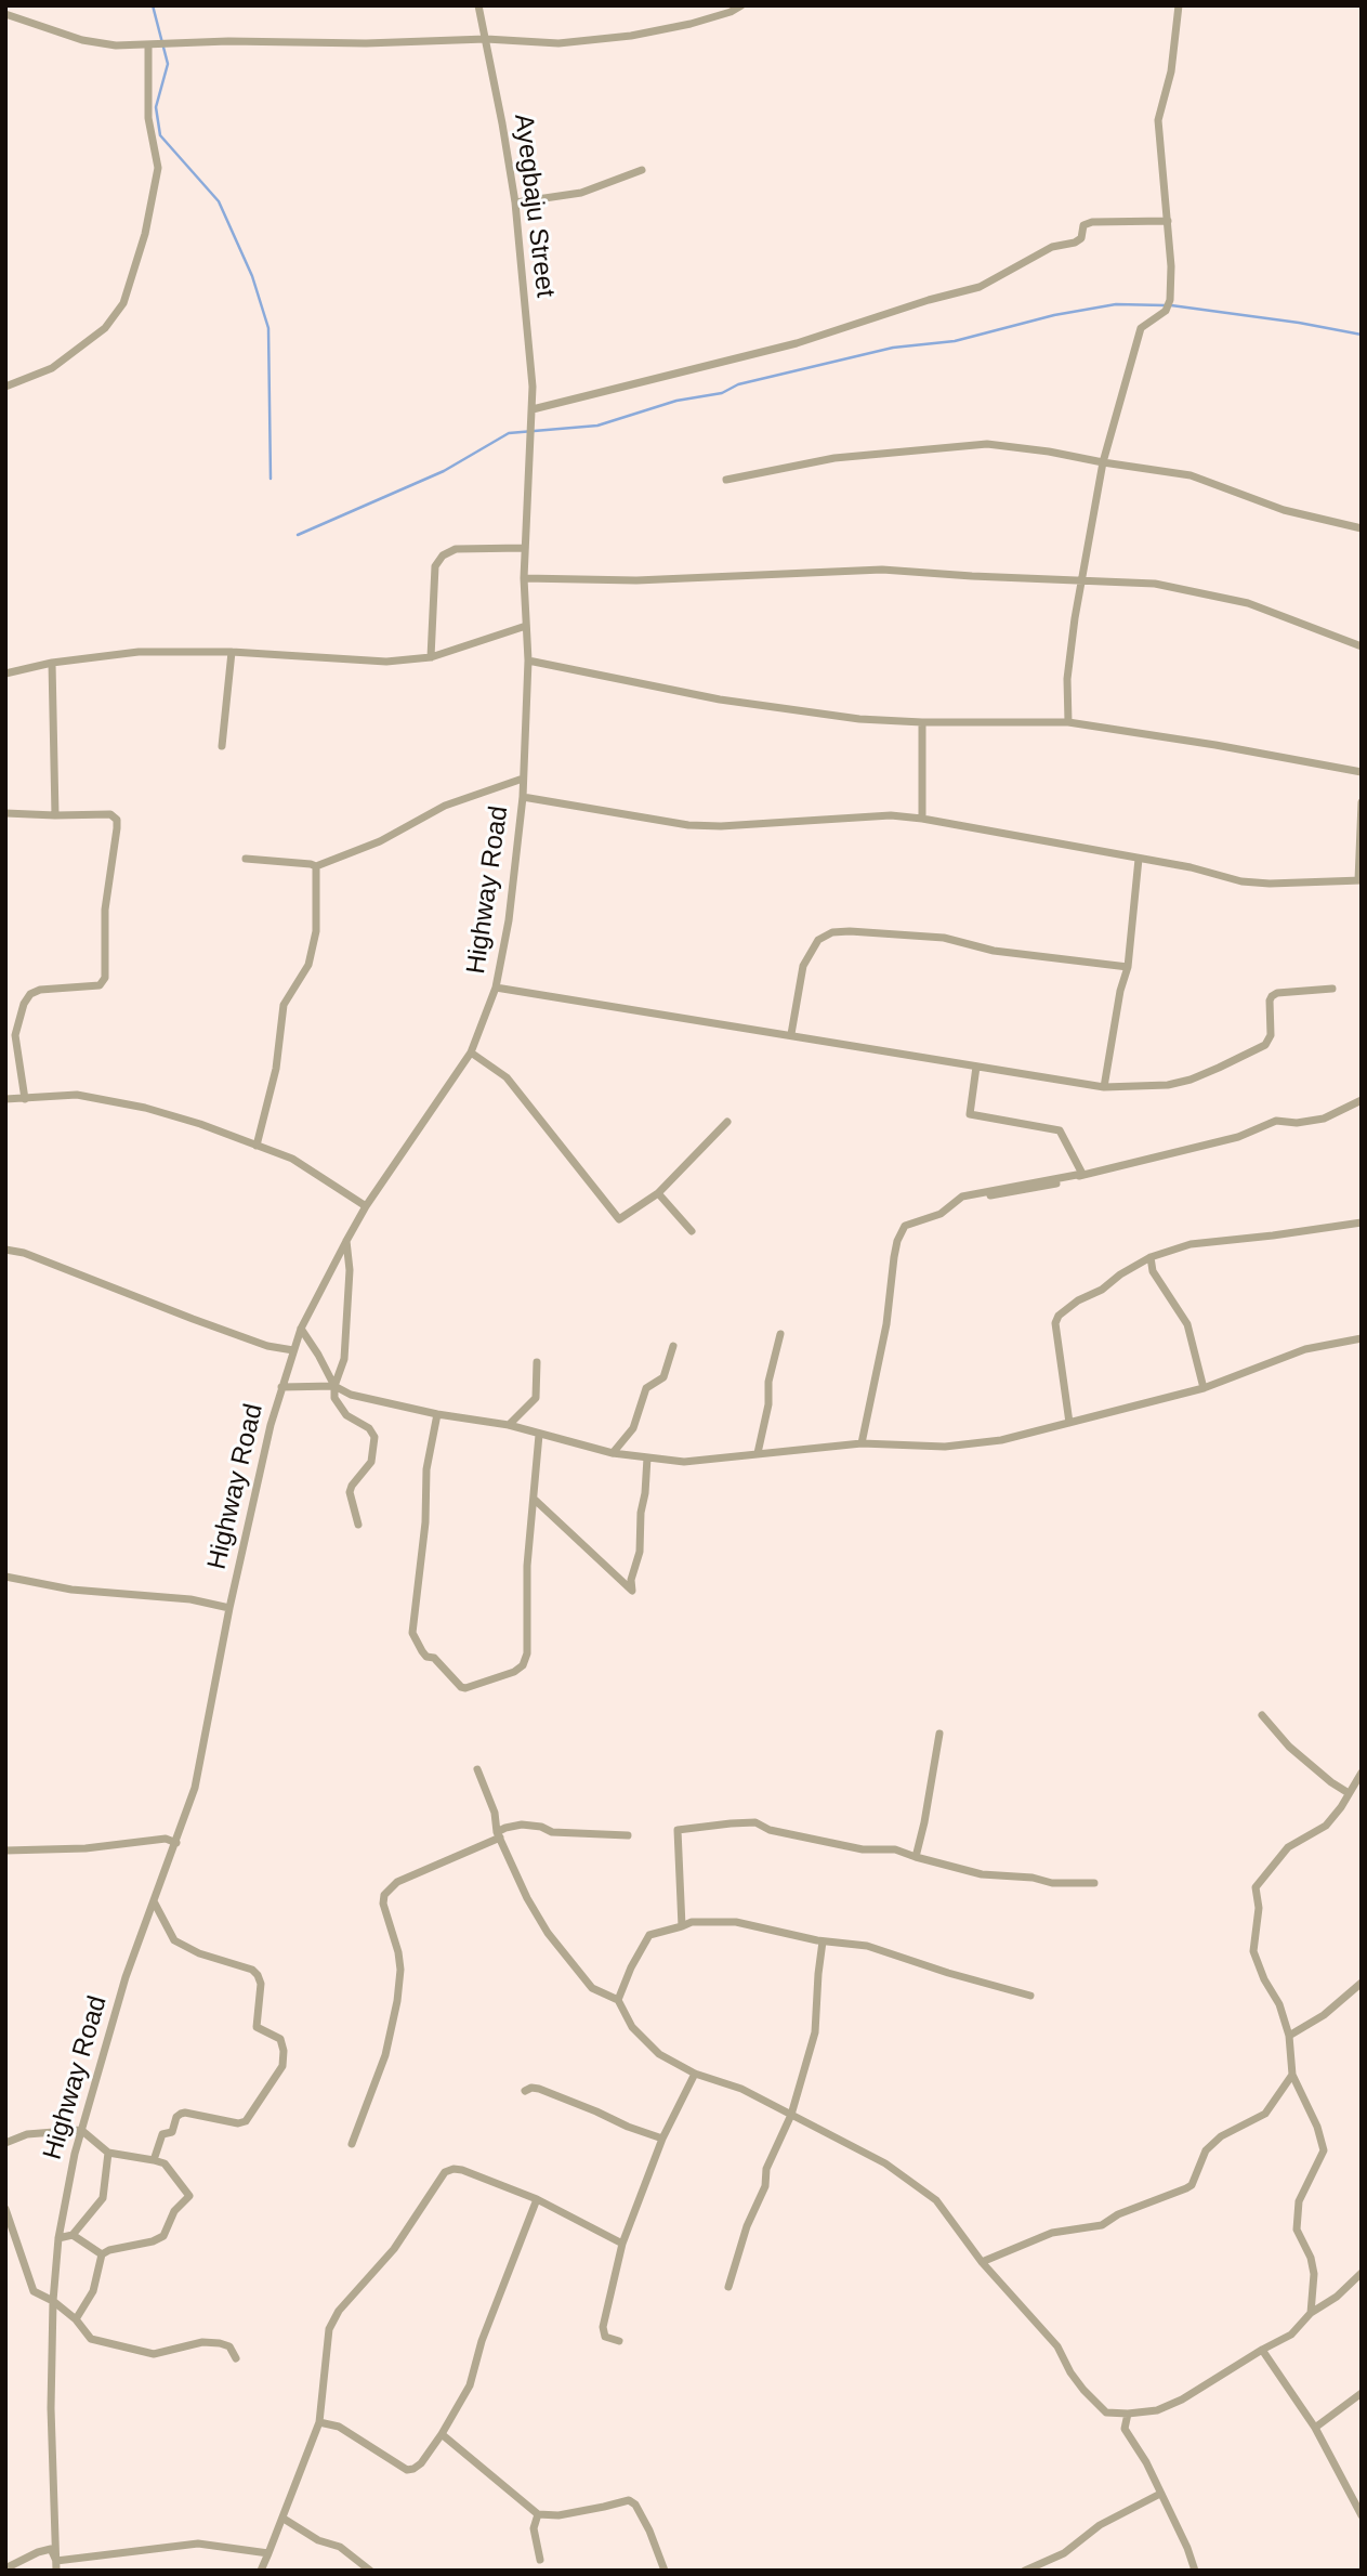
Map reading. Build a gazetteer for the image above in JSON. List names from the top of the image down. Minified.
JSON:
{"streets":{"street":["Ayegbaju Street","Highway Road"]},"crossings":[["Ayegbaju Street","Highway Road"]]}
